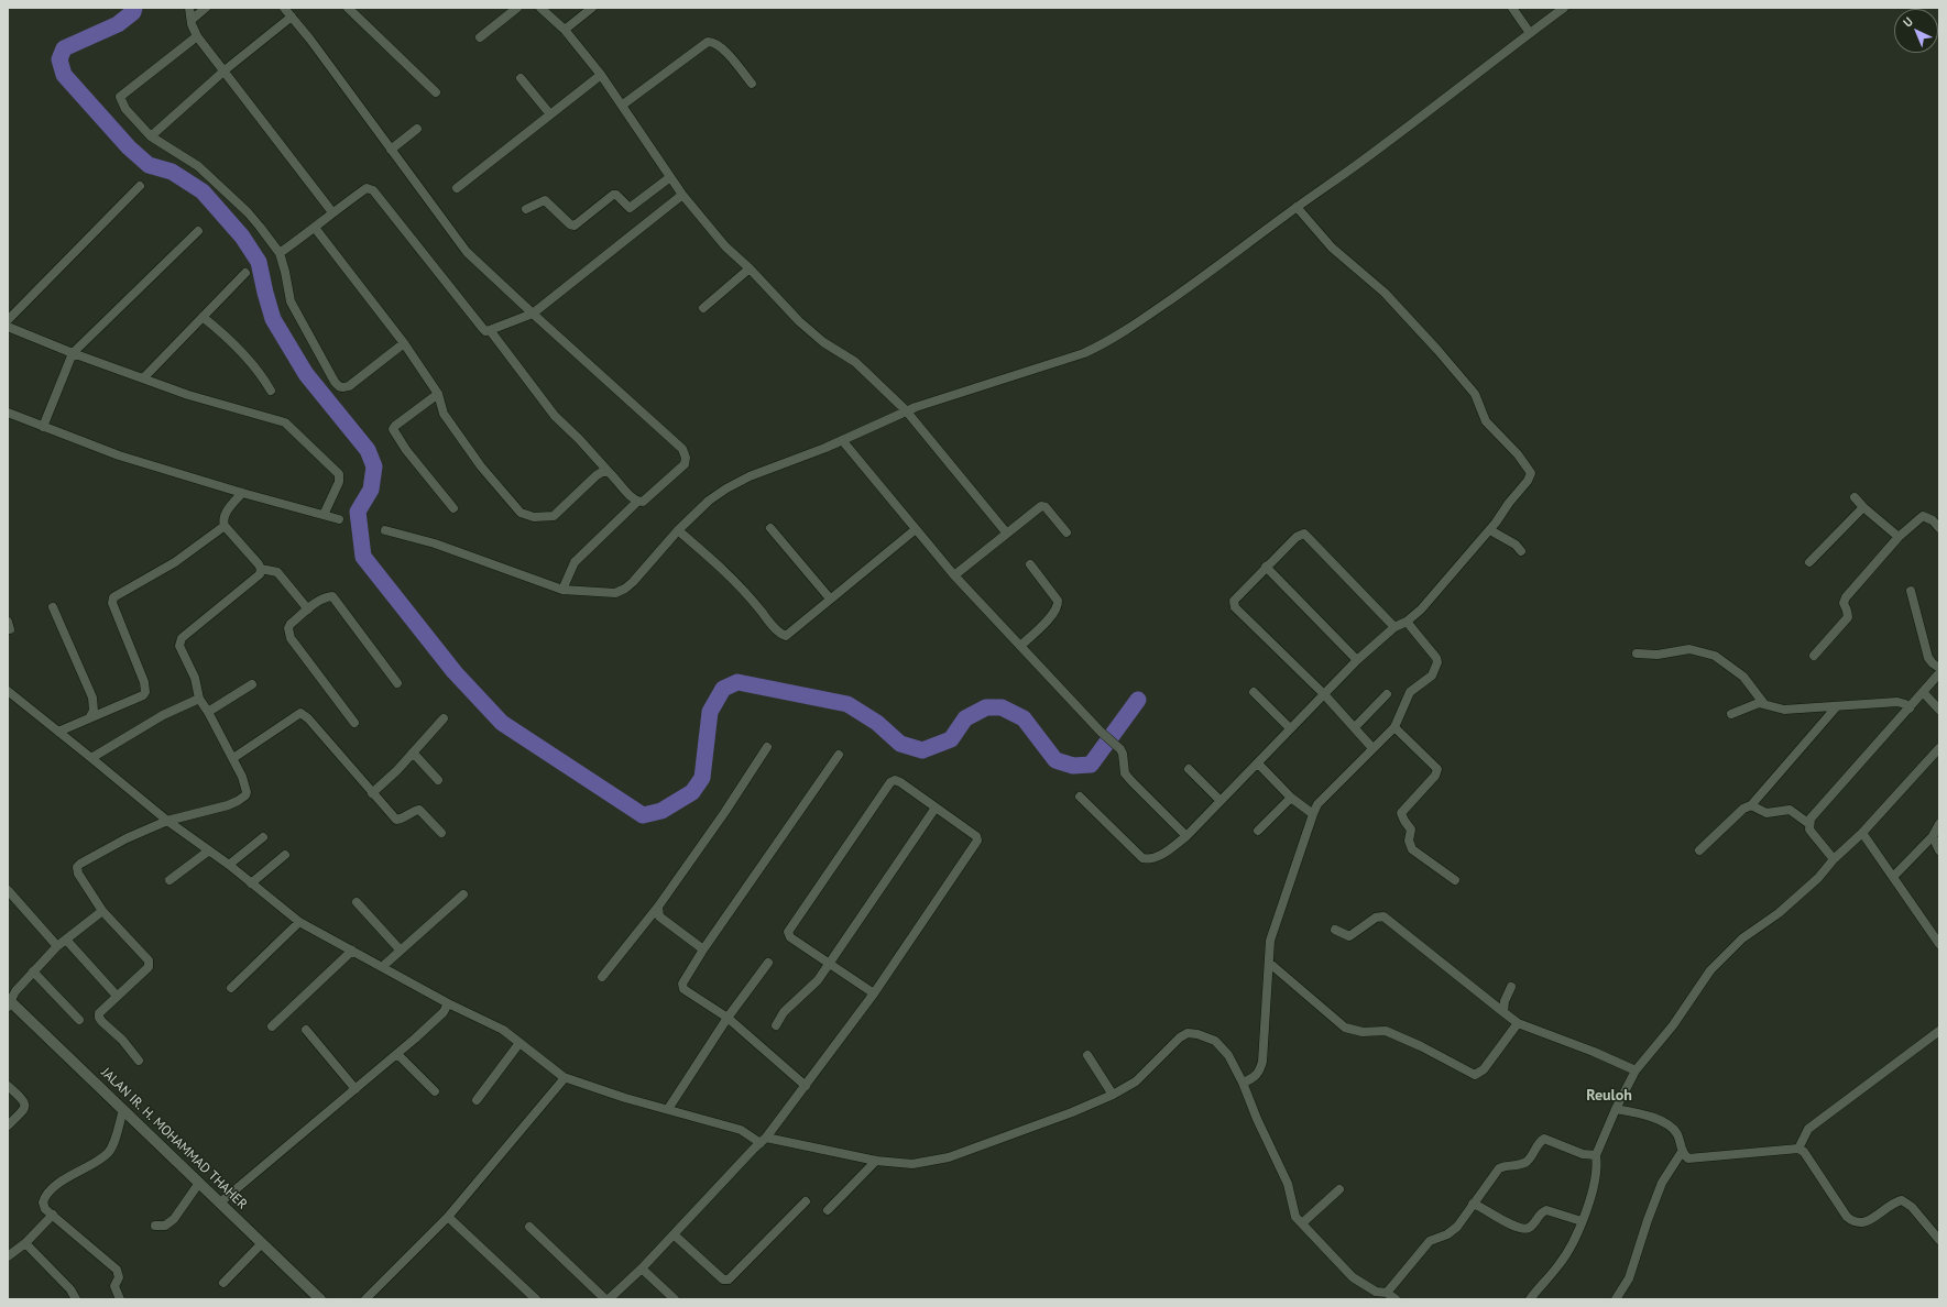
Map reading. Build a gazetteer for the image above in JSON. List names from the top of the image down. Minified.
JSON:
{"streets":{"main road":["JALAN IR. H. MOHAMMAD THAHER"]},"districts":["Reuloh"],"north":"top left"}
